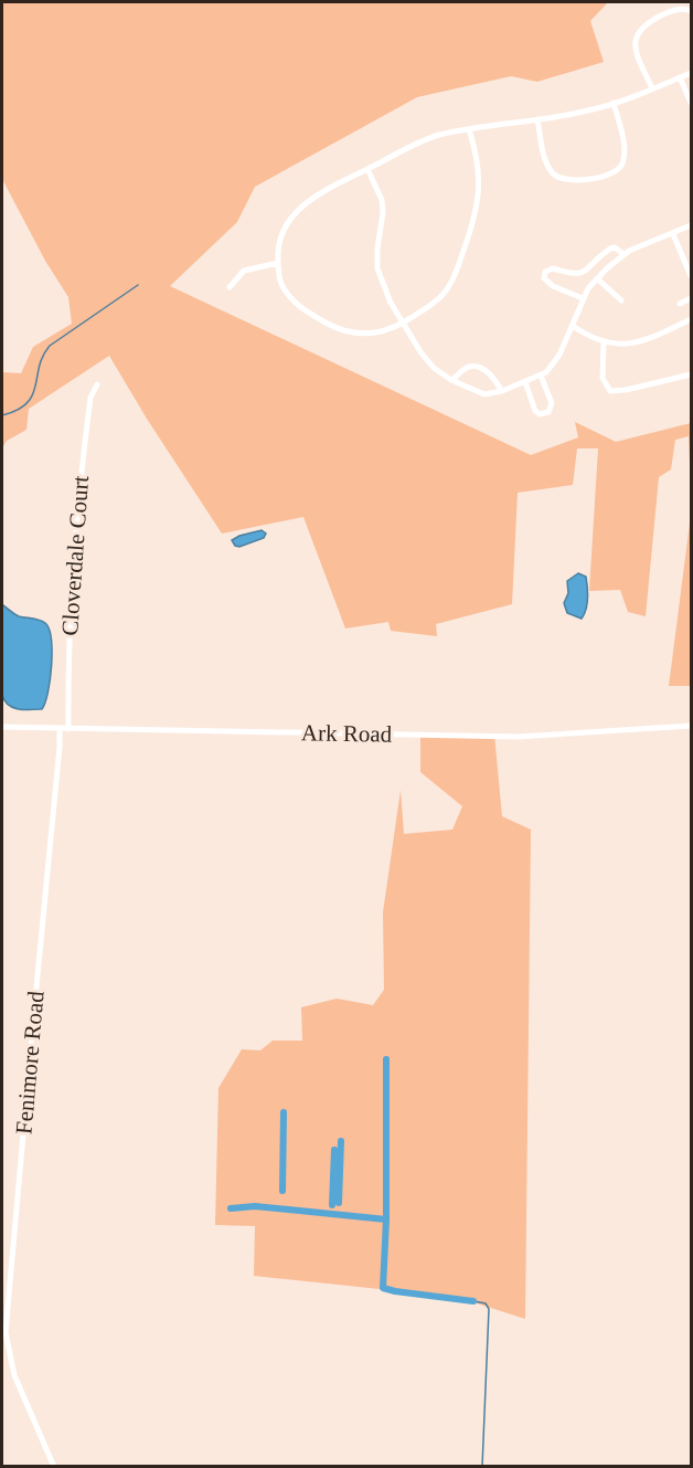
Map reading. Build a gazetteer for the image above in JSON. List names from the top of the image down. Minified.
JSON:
{"streets":{"street":["Cloverdale Court","Ark Road","Fenimore Road"]},"crossings":[["Cloverdale Court","Ark Road"],["Ark Road","Fenimore Road"]]}
